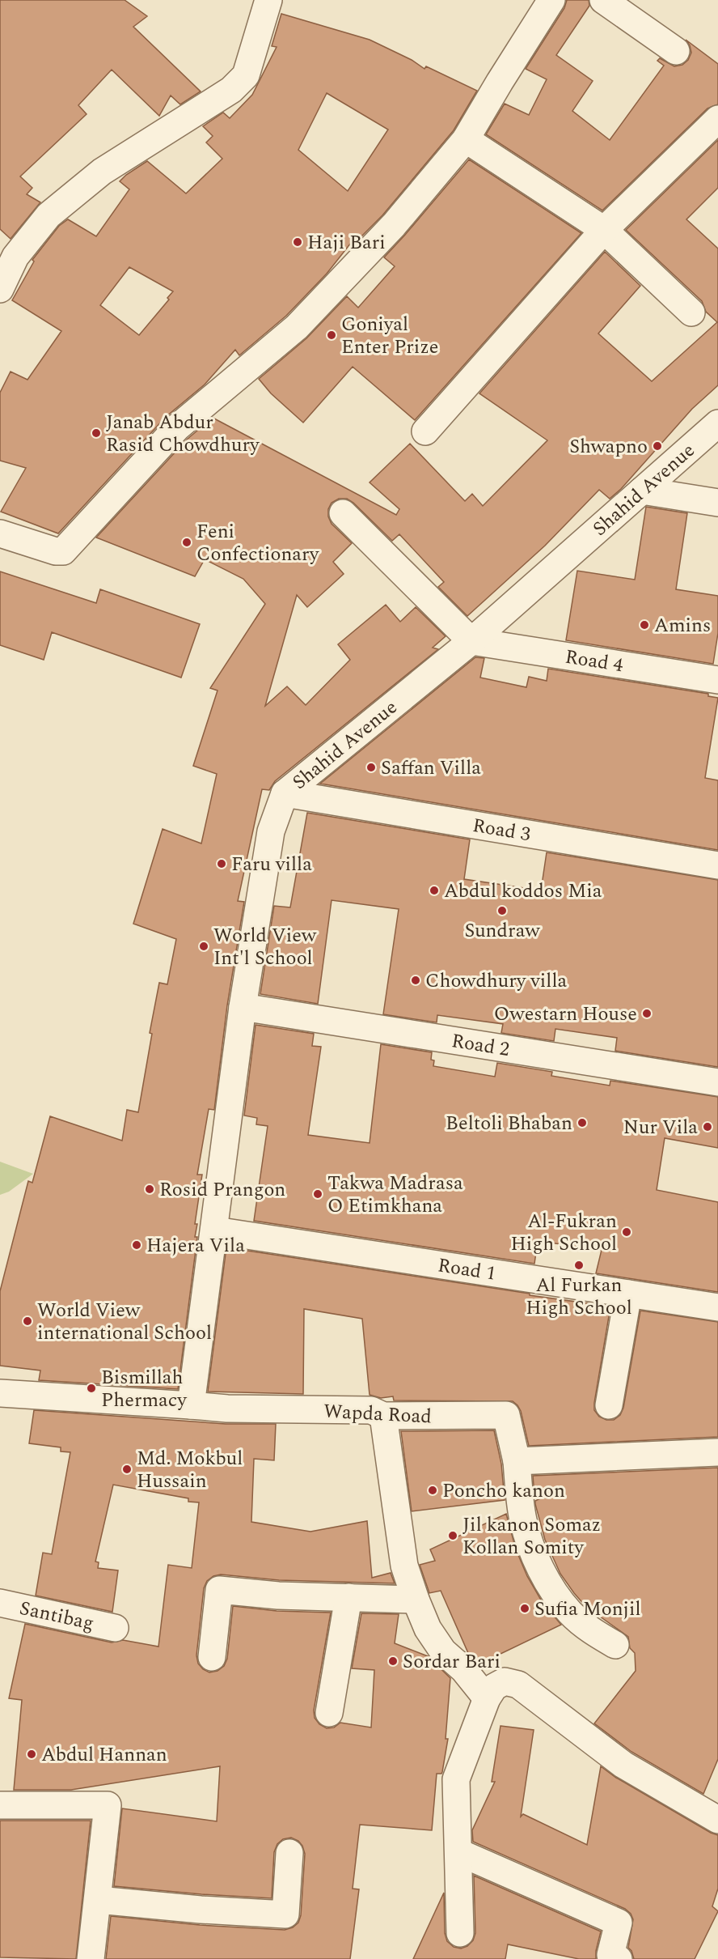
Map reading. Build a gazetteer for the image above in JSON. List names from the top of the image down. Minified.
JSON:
{"streets":{"street":["Shahid Avenue","Road 4","Road 3","Road 2","Road 1","Wapda Road","Santibag"]},"crossings":[["Shahid Avenue","Road 4"],["Shahid Avenue","Road 3"],["Shahid Avenue","Road 2"],["Shahid Avenue","Road 1"],["Shahid Avenue","Wapda Road"]],"places":["Haji Bari","Goniyal Enter Prize","Janab Abdur Rasid Chowdhury","Shwapno","Feni Confectionary","Amins","Saffan Villa","Faru villa","Abdul koddos Mia","Sundraw","World View Int'l School","Chowdhury villa","Owestarn House","Beltoli Bhaban","Nur Vila","Rosid Prangon","Takwa Madrasa O Etimkhana","Al-Fukran High School","Hajera Vila","Al Furkan High School","World View international School","Bismillah Phermacy","Md. Mokbul Hussain","Poncho kanon","Jil kanon Somaz Kollan Somity","Sufia Monjil","Sordar Bari","Abdul Hannan"]}
